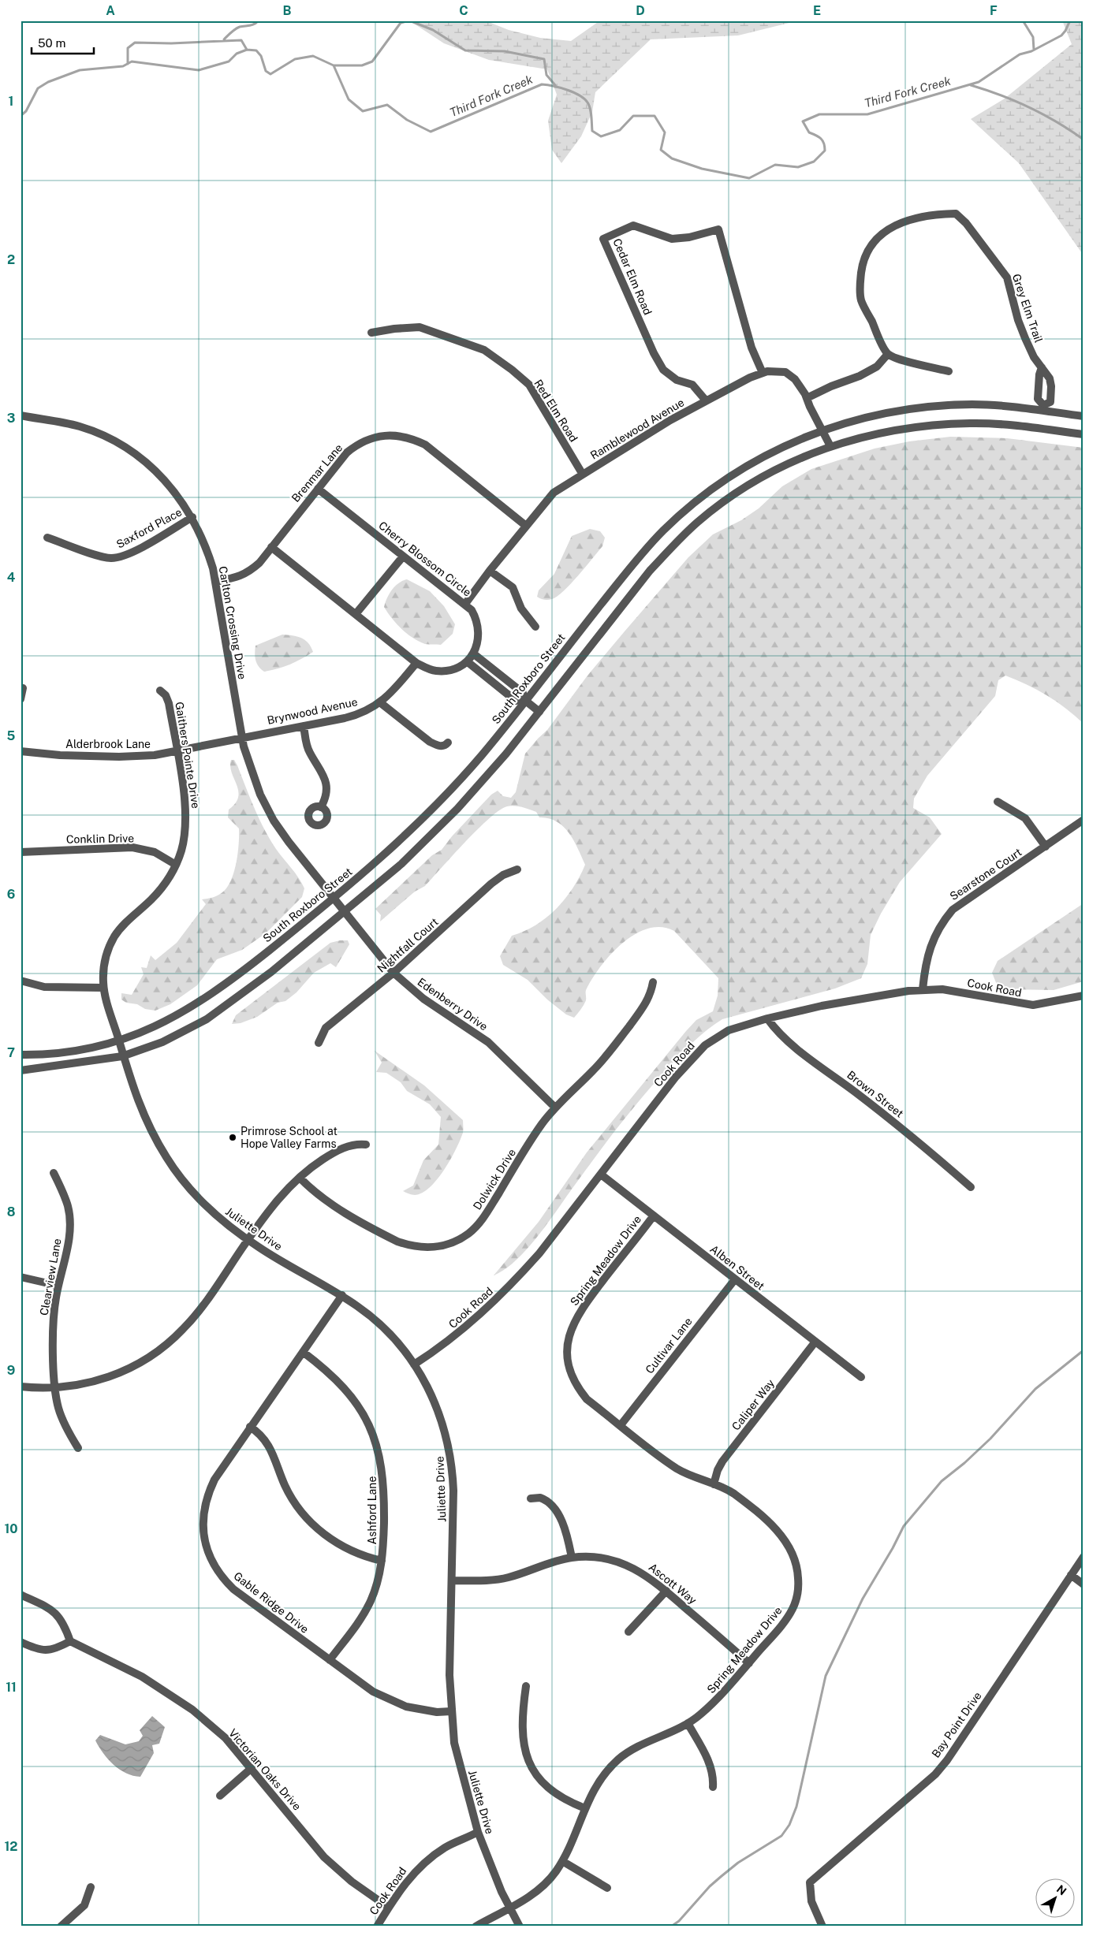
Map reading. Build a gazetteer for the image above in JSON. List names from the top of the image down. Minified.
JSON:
{"streets":{"street":["Cedar Elm Road","Grey Elm Trail","Red Elm Road","Ramblewood Avenue","Brenmar Lane","Saxford Place","Cherry Blossom Circle","Carlton Crossing Drive","South Roxboro Street","Brynwood Avenue","Alderbrook Lane","Gaithers Pointe Drive","Conklin Drive","Searstone Court","Nightfall Court","Cook Road","Edenberry Drive","Brown Street","Dolwick Drive","Juliette Drive","Spring Meadow Drive","Alben Street","Clearview Lane","Cultivar Lane","Caliper Way","Ashford Lane","Ascott Way","Gable Ridge Drive","Bay Point Drive","Victorian Oaks Drive"]},"crossings":[["Cedar Elm Road","Ramblewood Avenue"],["Grey Elm Trail","South Roxboro Street"],["Red Elm Road","Ramblewood Avenue"],["Ramblewood Avenue","Brenmar Lane"],["Ramblewood Avenue","Cherry Blossom Circle"],["Ramblewood Avenue","South Roxboro Street"],["Brenmar Lane","Cherry Blossom Circle"],["Brenmar Lane","Carlton Crossing Drive"],["Saxford Place","Carlton Crossing Drive"],["Cherry Blossom Circle","Brynwood Avenue"],["Carlton Crossing Drive","South Roxboro Street"],["Carlton Crossing Drive","Brynwood Avenue"],["Carlton Crossing Drive","Alderbrook Lane"],["Carlton Crossing Drive","Edenberry Drive"],["South Roxboro Street","Gaithers Pointe Drive"],["Brynwood Avenue","Alderbrook Lane"],["Alderbrook Lane","Gaithers Pointe Drive"],["Gaithers Pointe Drive","Conklin Drive"],["Gaithers Pointe Drive","Juliette Drive"],["Searstone Court","Cook Road"],["Nightfall Court","Edenberry Drive"],["Cook Road","Brown Street"],["Cook Road","Juliette Drive"],["Cook Road","Alben Street"],["Cook Road","Victorian Oaks Drive"],["Edenberry Drive","Dolwick Drive"],["Juliette Drive","Spring Meadow Drive"],["Juliette Drive","Ascott Way"],["Juliette Drive","Gable Ridge Drive"],["Spring Meadow Drive","Alben Street"],["Spring Meadow Drive","Cultivar Lane"],["Spring Meadow Drive","Caliper Way"],["Spring Meadow Drive","Ascott Way"],["Alben Street","Cultivar Lane"],["Alben Street","Caliper Way"],["Ashford Lane","Gable Ridge Drive"]],"water":["Third Fork Creek"],"places":["Primrose School at Hope Valley Farms"],"scale_bar":"50 m","north":"top right","grid":{"columns":["A","B","C","D","E","F"],"rows":["1","2","3","4","5","6","7","8","9","10","11","12"]}}
